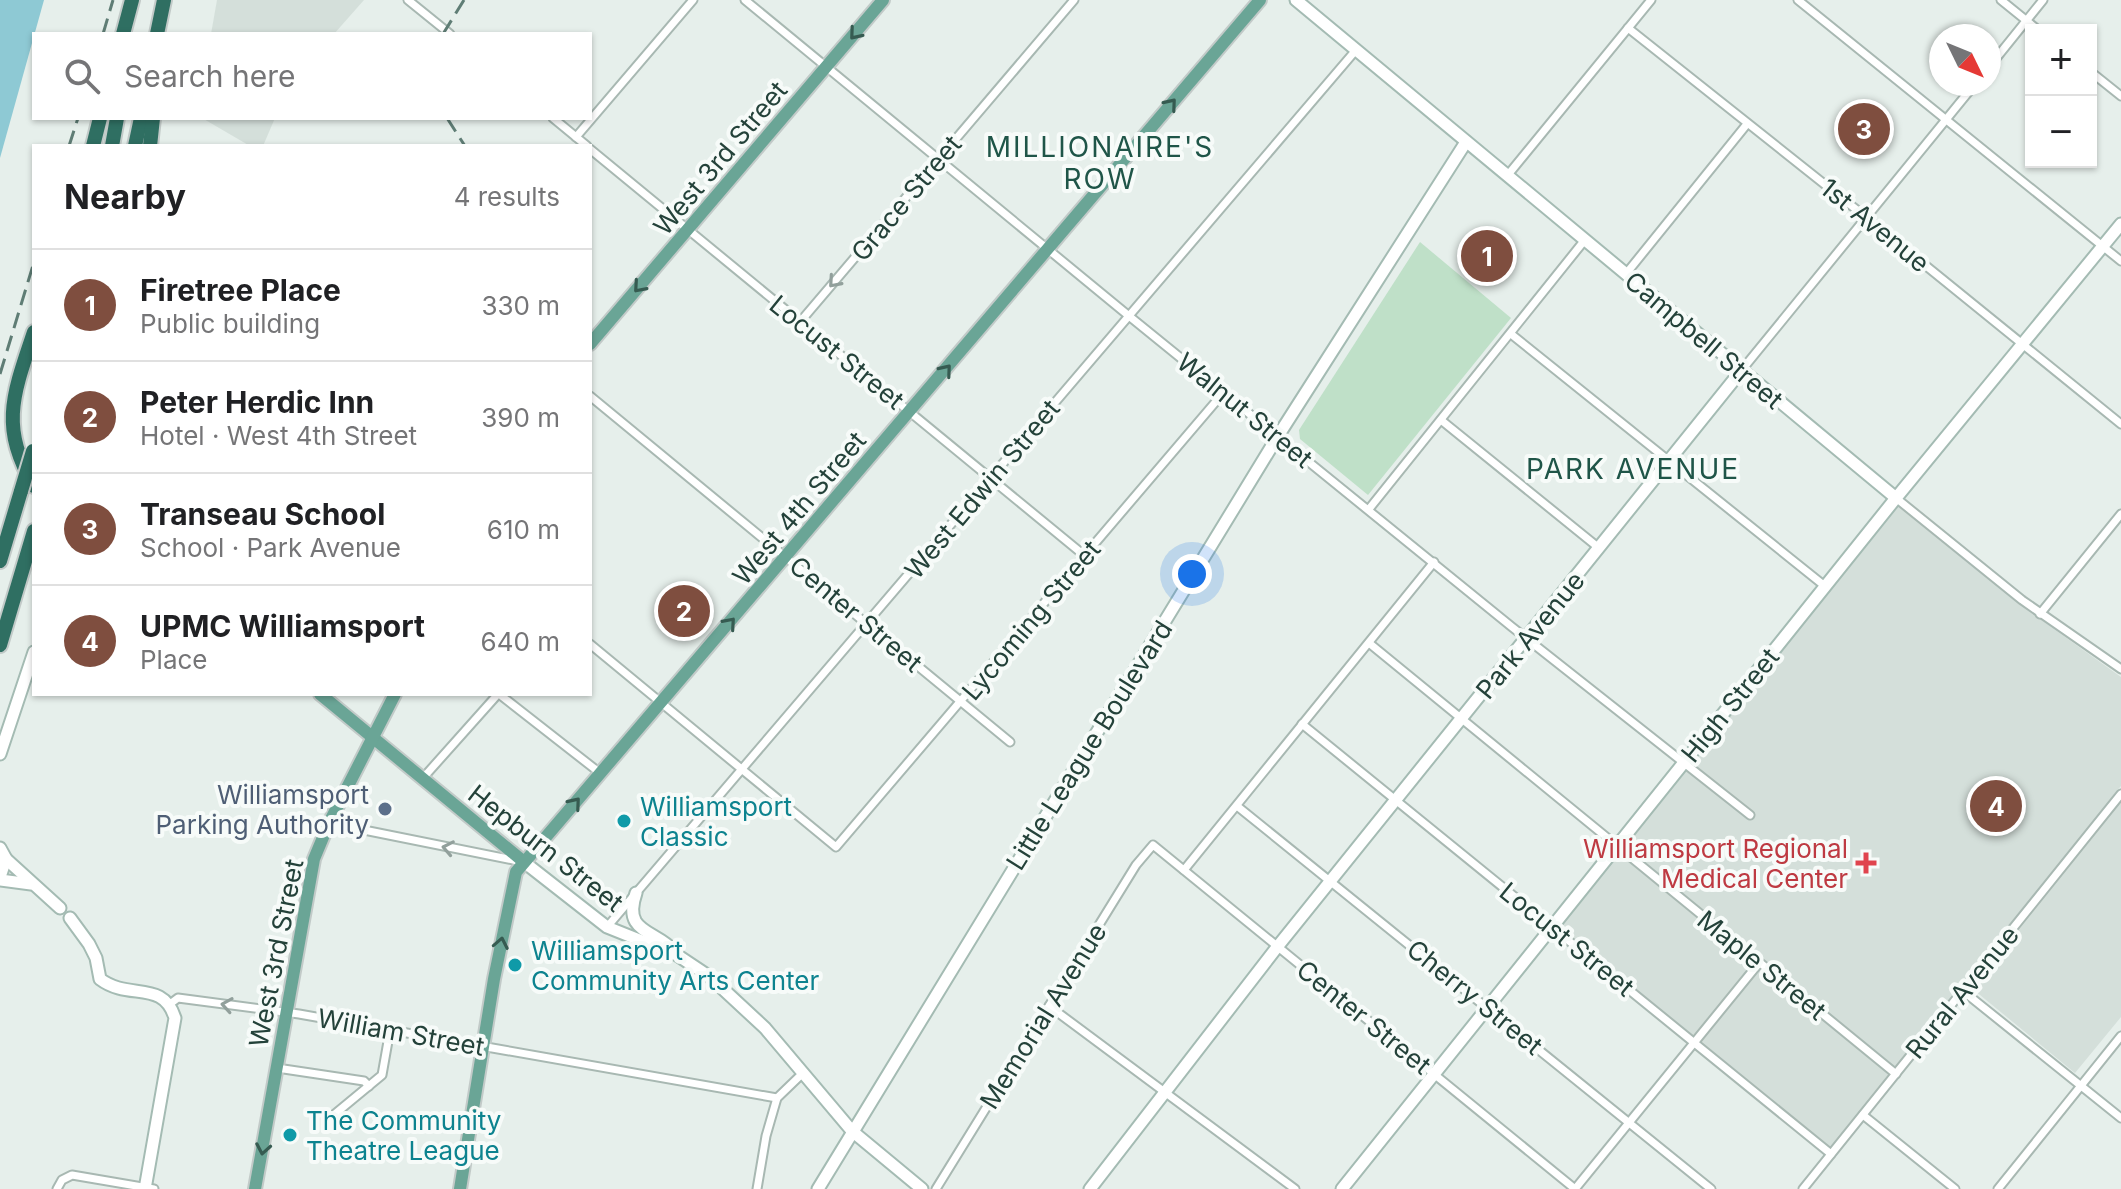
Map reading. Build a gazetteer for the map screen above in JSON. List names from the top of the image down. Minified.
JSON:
{"streets":{"main road":["West 3rd Street","West 4th Street","Hepburn Street"],"street":["Grace Street","1st Avenue","Campbell Street","Locust Street","Walnut Street","West Edwin Street","Center Street","Lycoming Street","Park Avenue","High Street","Little League Boulevard","Maple Street","Rural Avenue","Cherry Street","Memorial Avenue","William Street"]},"crossings":[["West 3rd Street","Locust Street"],["West 3rd Street","Walnut Street"],["West 3rd Street","Hepburn Street"],["West 3rd Street","William Street"],["Grace Street","Locust Street"],["Grace Street","Walnut Street"],["1st Avenue","Park Avenue"],["1st Avenue","High Street"],["Campbell Street","West Edwin Street"],["Campbell Street","Park Avenue"],["Campbell Street","High Street"],["Campbell Street","Little League Boulevard"],["Locust Street","West Edwin Street"],["Locust Street","West 4th Street"],["Locust Street","Lycoming Street"],["Locust Street","Park Avenue"],["Locust Street","High Street"],["Locust Street","Rural Avenue"],["Walnut Street","West Edwin Street"],["Walnut Street","West 4th Street"],["Walnut Street","Lycoming Street"],["Walnut Street","Park Avenue"],["Walnut Street","High Street"],["Walnut Street","Little League Boulevard"],["West Edwin Street","Center Street"],["West Edwin Street","Lycoming Street"],["West Edwin Street","Hepburn Street"],["West 4th Street","Center Street"],["West 4th Street","Hepburn Street"],["West 4th Street","William Street"],["Center Street","Lycoming Street"],["Center Street","Park Avenue"],["Center Street","High Street"],["Center Street","Memorial Avenue"],["Park Avenue","Maple Street"],["Park Avenue","Cherry Street"],["High Street","Maple Street"],["High Street","Cherry Street"],["Little League Boulevard","Hepburn Street"],["Maple Street","Rural Avenue"]],"one_way":["West 3rd Street","Grace Street","West 4th Street"],"districts":["MILLIONAIRE'S ROW","PARK AVENUE"],"places":{"other":["Williamsport Parking Authority","Williamsport Classic","Williamsport Community Arts Center","The Community Theatre League"],"health":["Williamsport Regional Medical Center"]},"north":"bottom right","page":{"map_buttons":["+","−"],"search":"Search here","pins":["3","1","2","4"],"heading":["Nearby","4 results"],"list":[{"mark":"1","name":"Firetree Place","note":"Public building","value":"330 m"},{"mark":"2","name":"Peter Herdic Inn","note":"Hotel · West 4th Street","value":"390 m"},{"mark":"3","name":"Transeau School","note":"School · Park Avenue","value":"610 m"},{"mark":"4","name":"UPMC Williamsport","note":"Place","value":"640 m"}]}}
